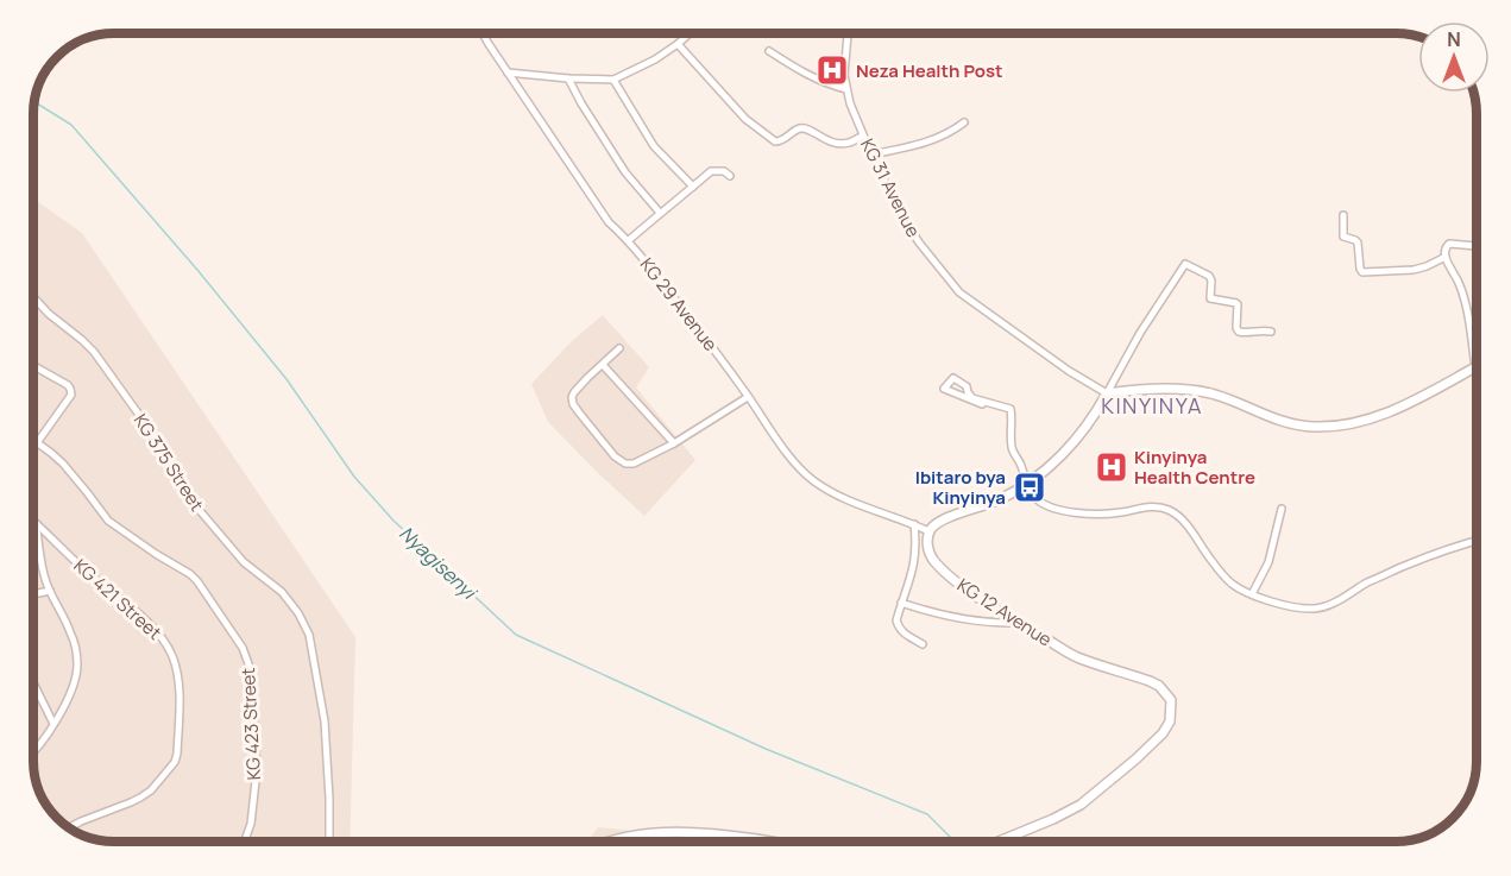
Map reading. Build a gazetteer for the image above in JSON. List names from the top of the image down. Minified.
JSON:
{"streets":{"street":["KG 31 Avenue","KG 29 Avenue","KG 375 Street","KG 421 Street","KG 12 Avenue","KG 423 Street"]},"crossings":[["KG 29 Avenue","KG 12 Avenue"]],"districts":["KINYINYA"],"water":["Nyagisenyi"],"places":{"hospital":["Neza Health Post","Kinyinya Health Centre"],"bus stop":["Ibitaro bya Kinyinya"]},"north":"top"}
